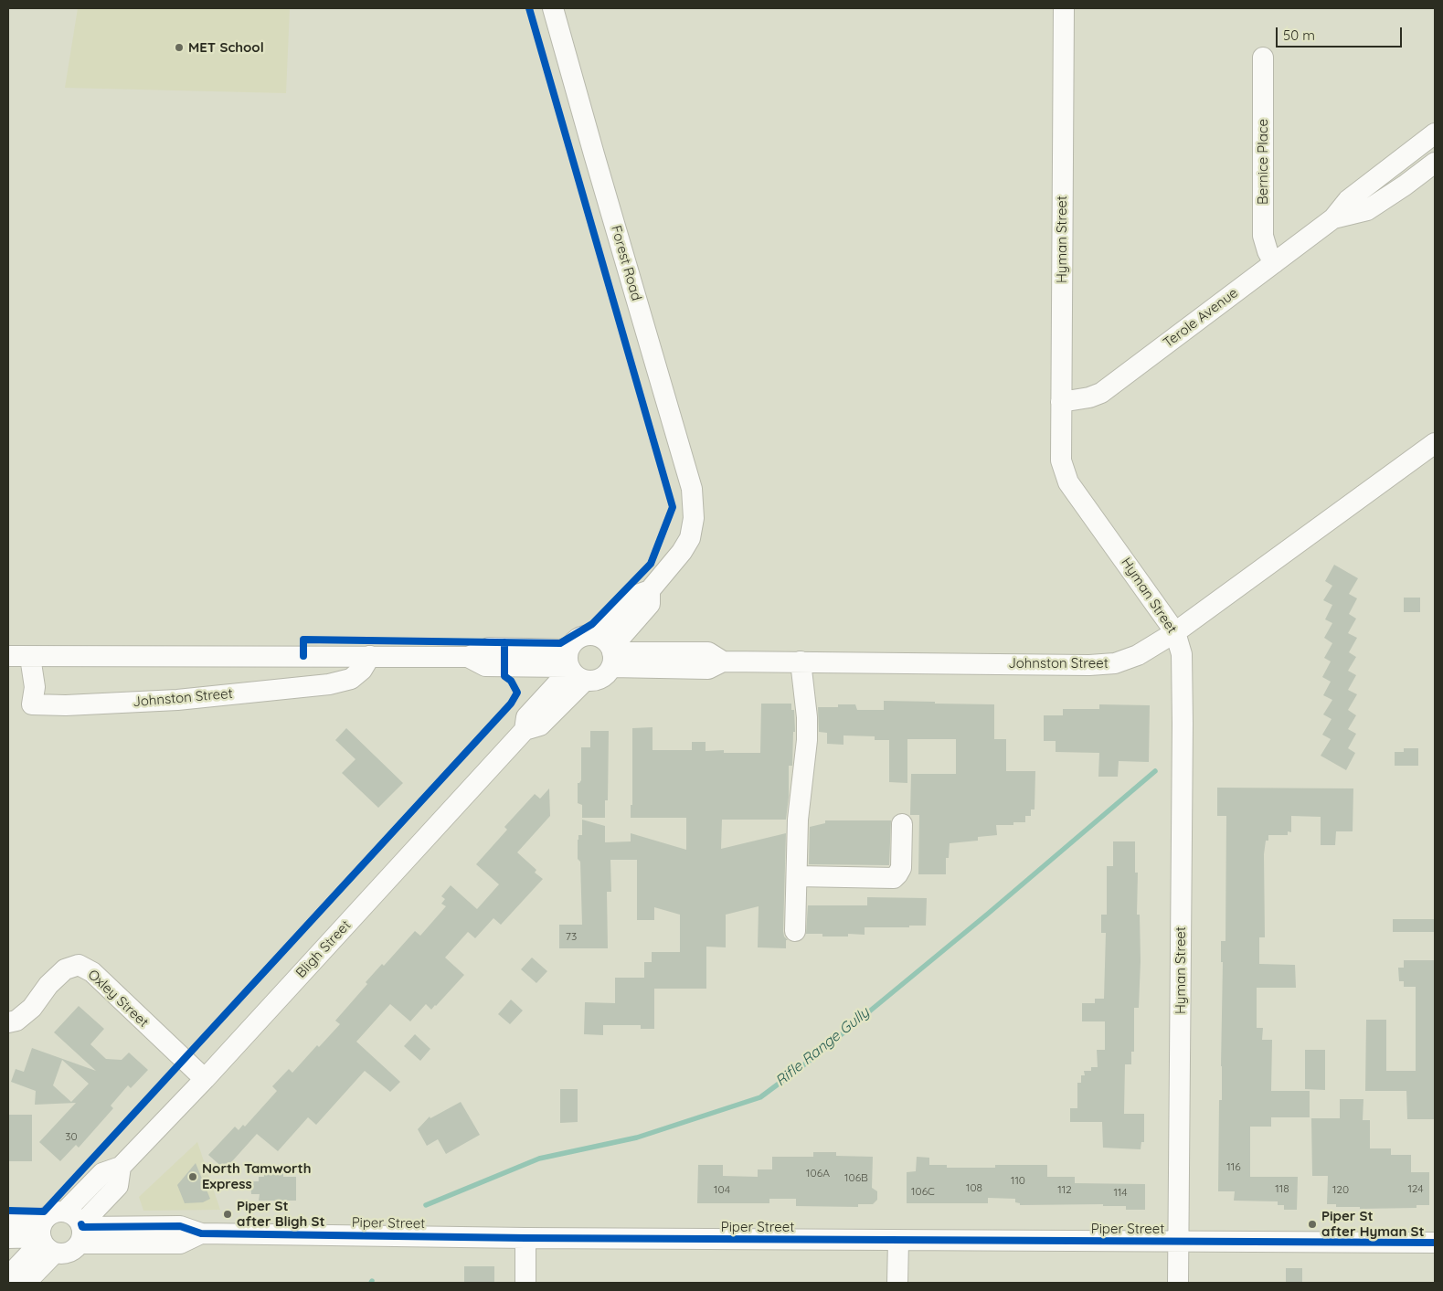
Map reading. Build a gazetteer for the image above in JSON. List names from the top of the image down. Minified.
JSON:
{"streets":{"street":["Bernice Place","Hyman Street","Forest Road","Terole Avenue","Johnston Street","Bligh Street","Oxley Street","Piper Street"]},"crossings":[["Bernice Place","Terole Avenue"],["Hyman Street","Terole Avenue"],["Hyman Street","Johnston Street"],["Hyman Street","Piper Street"],["Forest Road","Johnston Street"],["Johnston Street","Bligh Street"],["Bligh Street","Oxley Street"],["Bligh Street","Piper Street"]],"water":["Rifle Range Gully"],"places":["MET School","North Tamworth Express","Piper St after Bligh St","Piper St after Hyman St"],"house_numbers":["73","30","116","106A","106B","110","108","118","124","104","112","120","106C","114"],"scale_bar":"50 m"}
